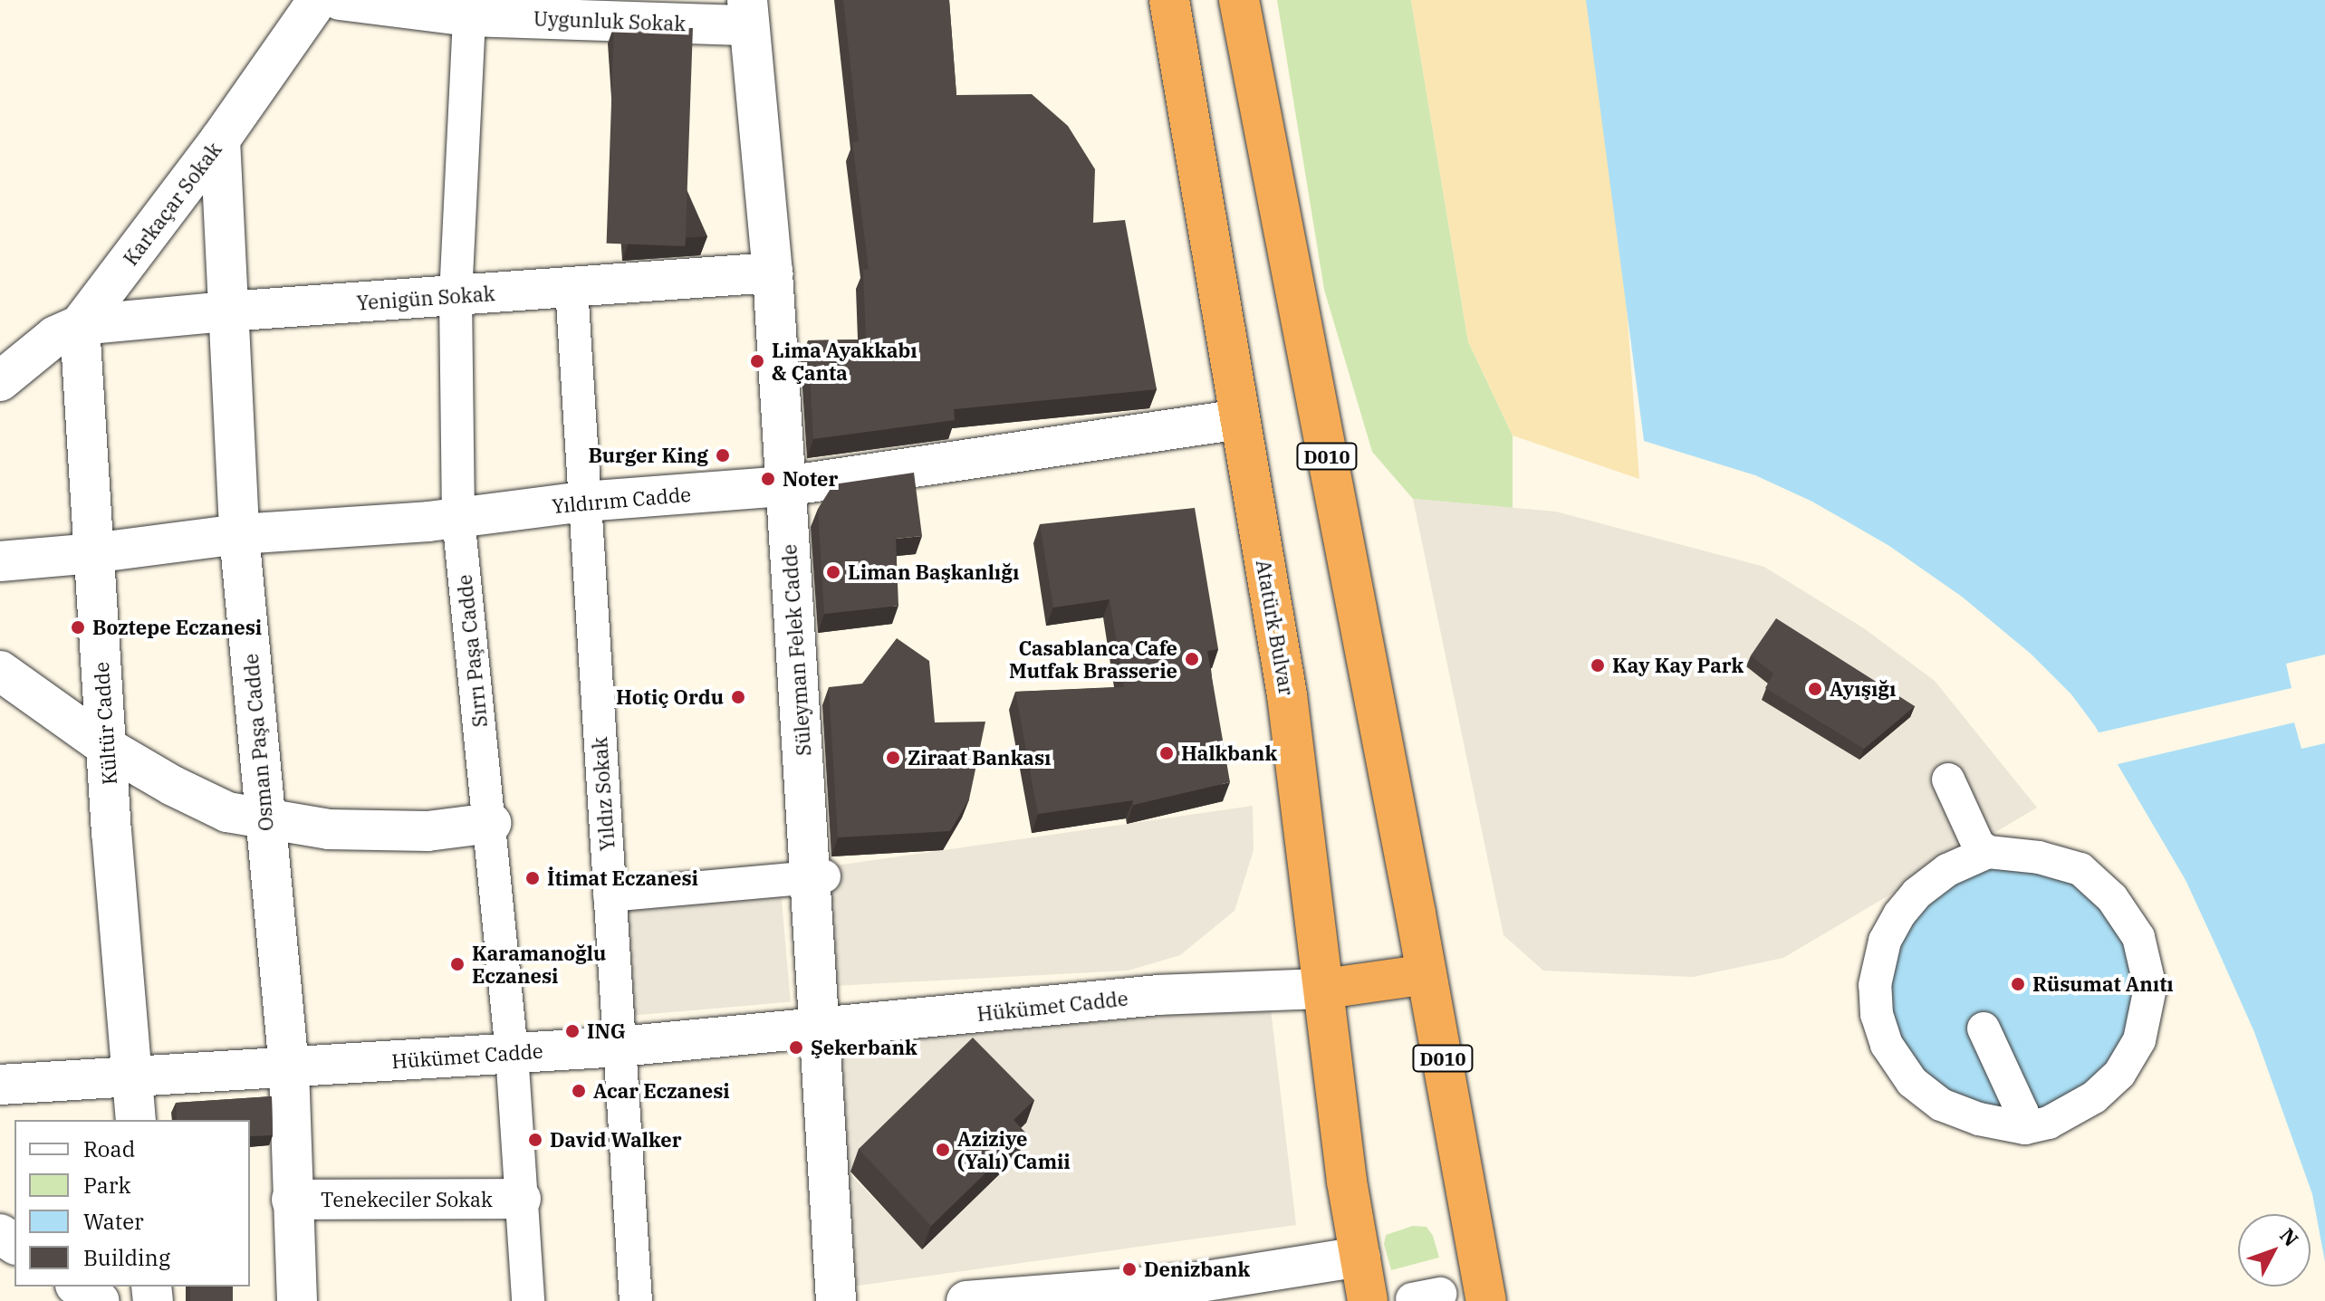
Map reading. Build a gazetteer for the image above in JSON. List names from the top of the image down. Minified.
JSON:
{"streets":{"highway":["D010","Atatürk Bulvar"],"street":["Uygunluk Sokak","Karkaçar Sokak","Yenigün Sokak","Yıldırım Cadde","Süleyman Felek Cadde","Sırrı Paşa Cadde","Kültür Cadde","Osman Paşa Cadde","Yıldız Sokak","Hükümet Cadde","Tenekeciler Sokak"]},"crossings":[["Uygunluk Sokak","Süleyman Felek Cadde"],["Uygunluk Sokak","Sırrı Paşa Cadde"],["Karkaçar Sokak","Yenigün Sokak"],["Karkaçar Sokak","Kültür Cadde"],["Karkaçar Sokak","Osman Paşa Cadde"],["Yenigün Sokak","Süleyman Felek Cadde"],["Yenigün Sokak","Sırrı Paşa Cadde"],["Yenigün Sokak","Kültür Cadde"],["Yenigün Sokak","Osman Paşa Cadde"],["Yenigün Sokak","Yıldız Sokak"],["Yıldırım Cadde","Atatürk Bulvar"],["Yıldırım Cadde","Süleyman Felek Cadde"],["Yıldırım Cadde","Sırrı Paşa Cadde"],["Yıldırım Cadde","Kültür Cadde"],["Yıldırım Cadde","Osman Paşa Cadde"],["Yıldırım Cadde","Yıldız Sokak"],["Atatürk Bulvar","Hükümet Cadde"],["Süleyman Felek Cadde","Hükümet Cadde"],["Sırrı Paşa Cadde","Hükümet Cadde"],["Sırrı Paşa Cadde","Tenekeciler Sokak"],["Kültür Cadde","Hükümet Cadde"],["Osman Paşa Cadde","Hükümet Cadde"],["Osman Paşa Cadde","Tenekeciler Sokak"],["Yıldız Sokak","Hükümet Cadde"]],"places":["Lima Ayakkabı & Çanta","Burger King","Noter","Liman Başkanlığı","Boztepe Eczanesi","Casablanca Cafe Mutfak Brasserie","Kay Kay Park","Ayışığı","Hotiç Ordu","Halkbank","Ziraat Bankası","İtimat Eczanesi","Karamanoğlu Eczanesi","Rüsumat Anıtı","ING","Şekerbank","Acar Eczanesi","David Walker","Aziziye (Yalı) Camii","Denizbank"],"legend":["Road","Park","Water","Building"],"north":"top right"}
